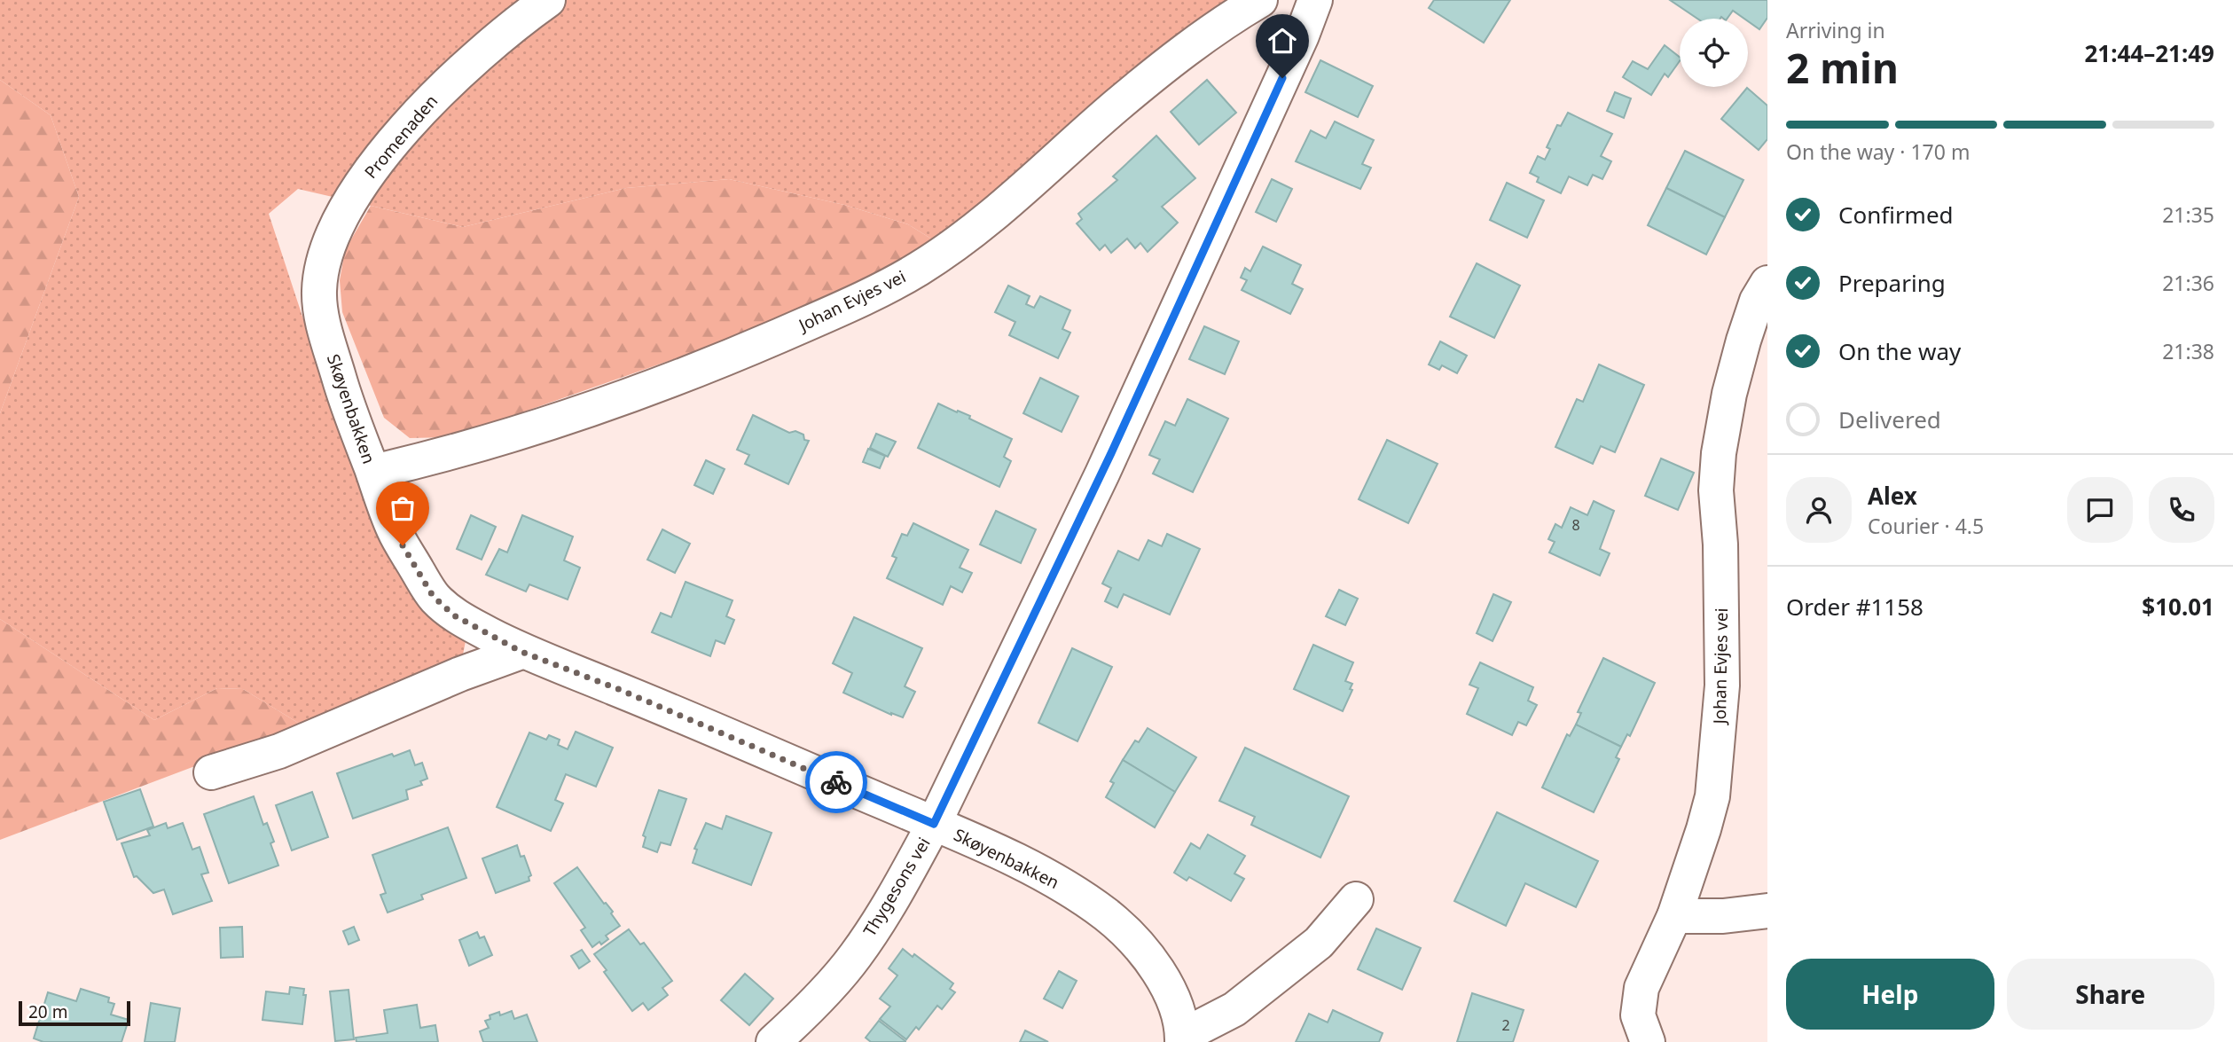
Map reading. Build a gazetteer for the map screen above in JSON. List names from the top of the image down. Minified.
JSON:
{"streets":{"street":["Promenaden","Johan Evjes vei","Skøyenbakken","Thygesons vei"]},"crossings":[["Promenaden","Skøyenbakken"],["Johan Evjes vei","Skøyenbakken"],["Skøyenbakken","Thygesons vei"]],"house_numbers":["8","2"],"scale_bar":"20 m","page":{"heading":["2 min","Arriving in","21:44–21:49"],"panel":["Alex","Courier · 4.5","Order #1158","$10.01"],"bar":"On the way · 170 m","list":[["Confirmed","21:35"],["Preparing","21:36"],["On the way","21:38"],"Delivered"],"buttons":["Help","Share"],"scale":"20 m"}}
